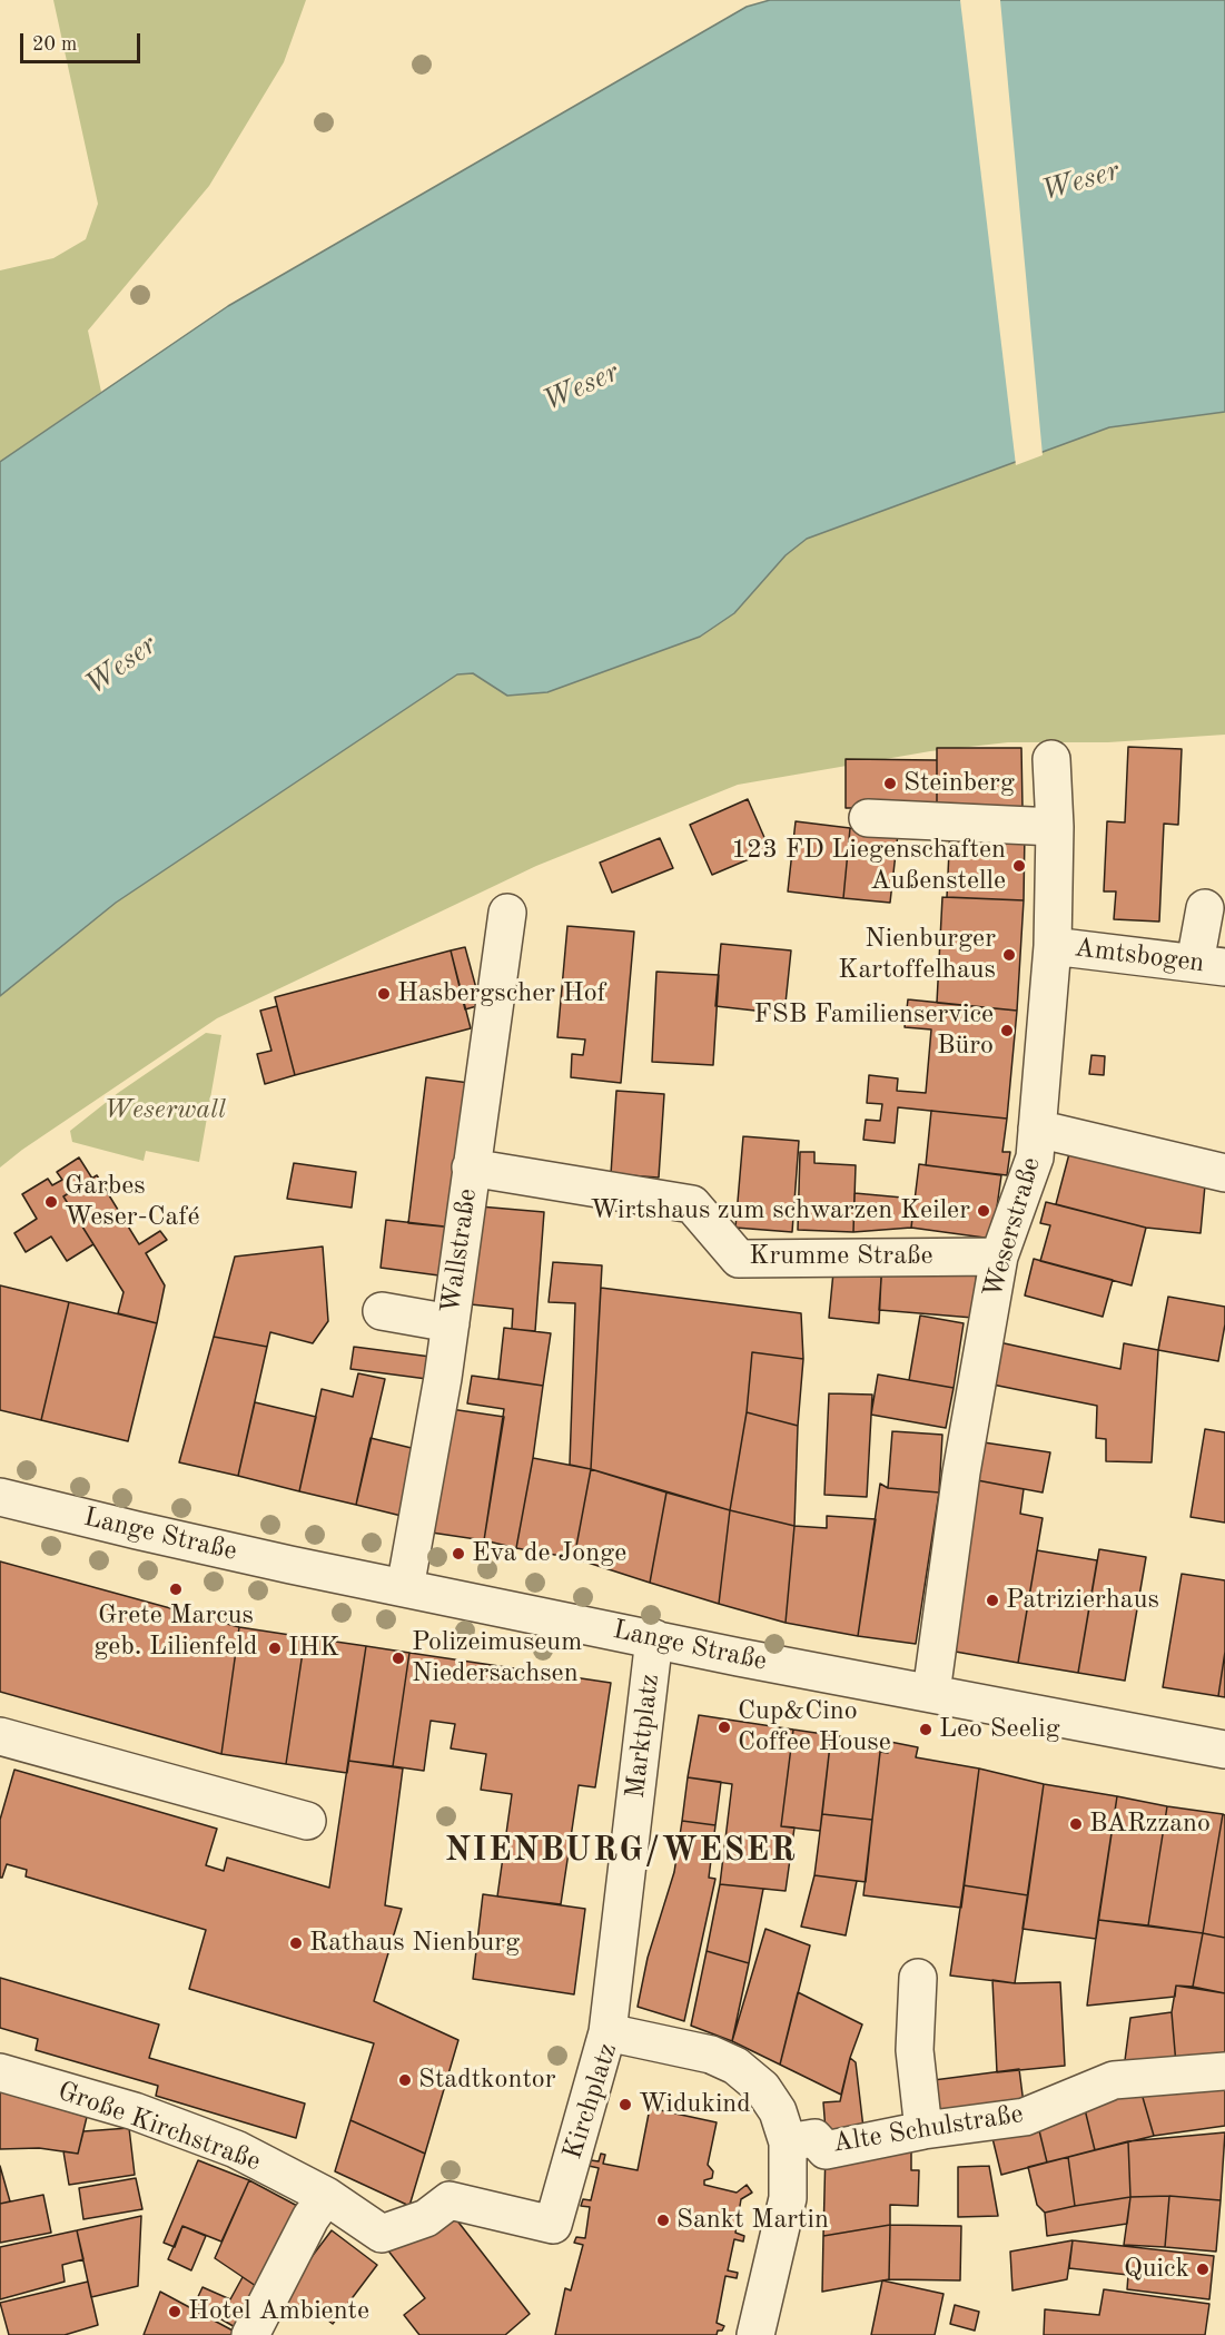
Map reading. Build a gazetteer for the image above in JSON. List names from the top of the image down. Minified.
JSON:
{"streets":{"street":["Amtsbogen","Weserstraße","Wallstraße","Krumme Straße","Lange Straße","Marktplatz","Kirchplatz","Große Kirchstraße","Alte Schulstraße"]},"crossings":[["Amtsbogen","Weserstraße"],["Weserstraße","Krumme Straße"],["Weserstraße","Lange Straße"],["Wallstraße","Krumme Straße"],["Wallstraße","Lange Straße"],["Lange Straße","Marktplatz"],["Marktplatz","Kirchplatz"],["Kirchplatz","Große Kirchstraße"],["Kirchplatz","Alte Schulstraße"]],"districts":["NIENBURG/WESER"],"water":["Weser"],"parks":["Weserwall"],"places":["Steinberg","123 FD Liegenschaften Außenstelle","Nienburger Kartoffelhaus","Hasbergscher Hof","FSB Familienservice Büro","Garbes Weser-Café","Wirtshaus zum schwarzen Keiler","Eva de Jonge","Grete Marcus geb. Lilienfeld","Patrizierhaus","IHK","Polizeimuseum Niedersachsen","Cup&Cino Coffee House","Leo Seelig","BARzzano","Rathaus Nienburg","Stadtkontor","Widukind","Sankt Martin","Quick","Hotel Ambiente"],"scale_bar":"20 m"}
